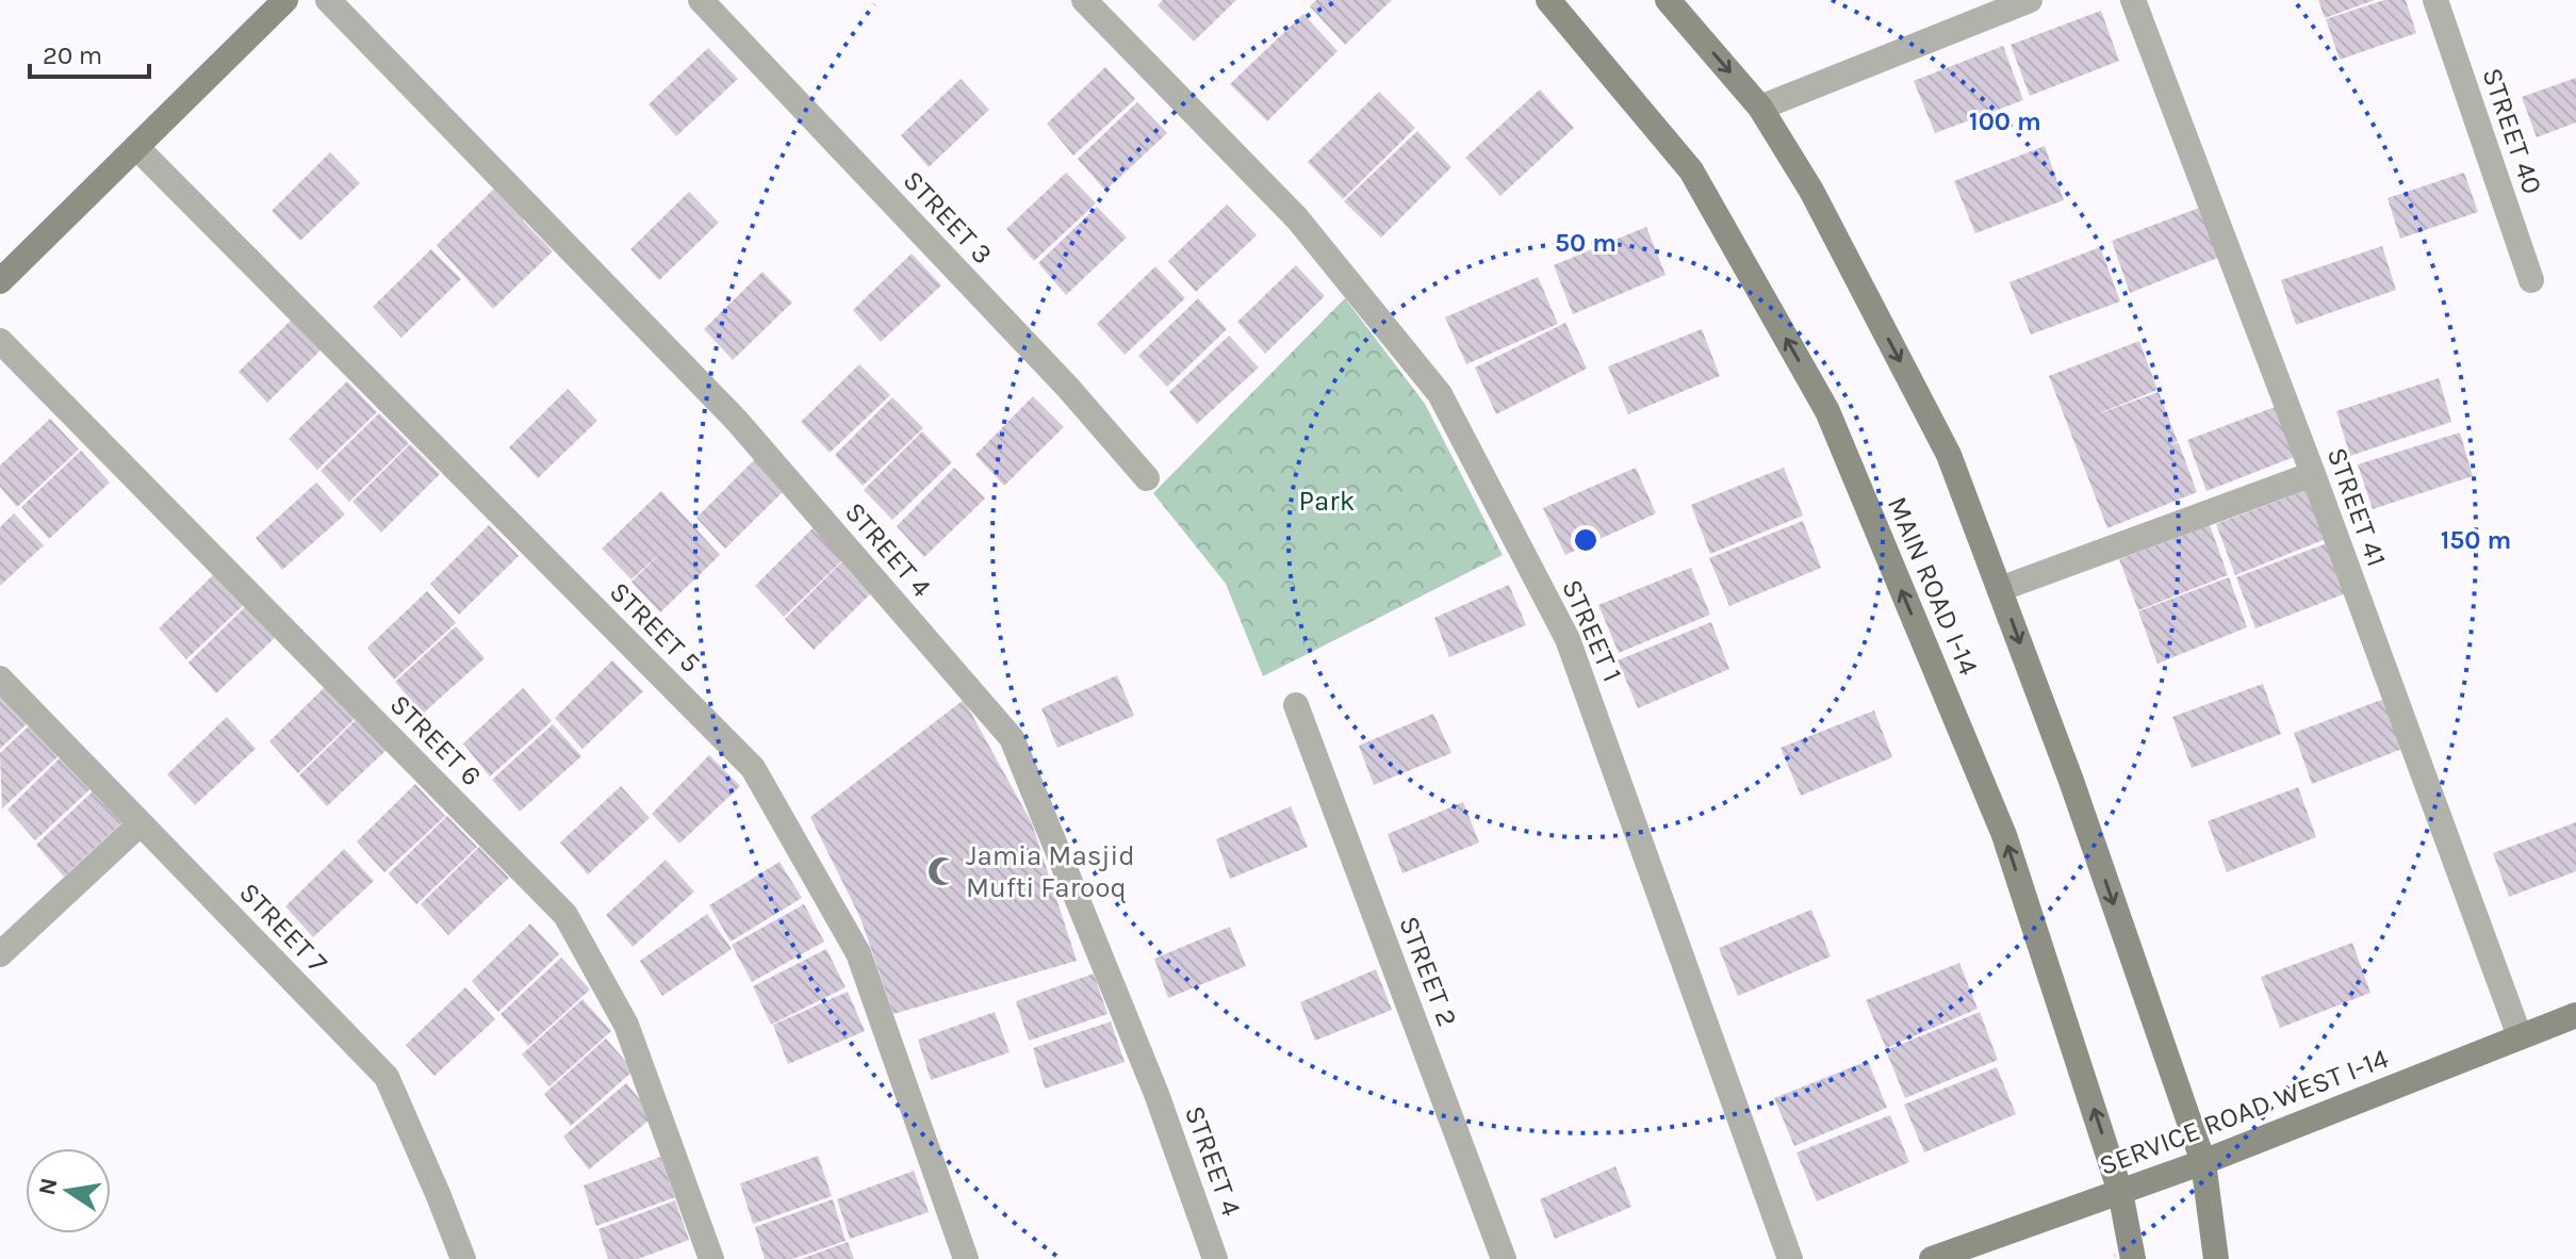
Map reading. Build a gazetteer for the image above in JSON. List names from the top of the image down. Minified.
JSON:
{"streets":{"main road":["MAIN ROAD I-14","SERVICE ROAD WEST I-14"],"street":["STREET 40","STREET 3","STREET 41","STREET 4","STREET 5","STREET 1","STREET 6","STREET 7","STREET 2"]},"crossings":[["STREET 41","SERVICE ROAD WEST I-14"],["MAIN ROAD I-14","SERVICE ROAD WEST I-14"]],"parks":["Park"],"places":{"mosque":["Jamia Masjid Mufti Farooq"]},"scale_bar":"20 m","north":"left","rings":["100 m","50 m","150 m"]}
